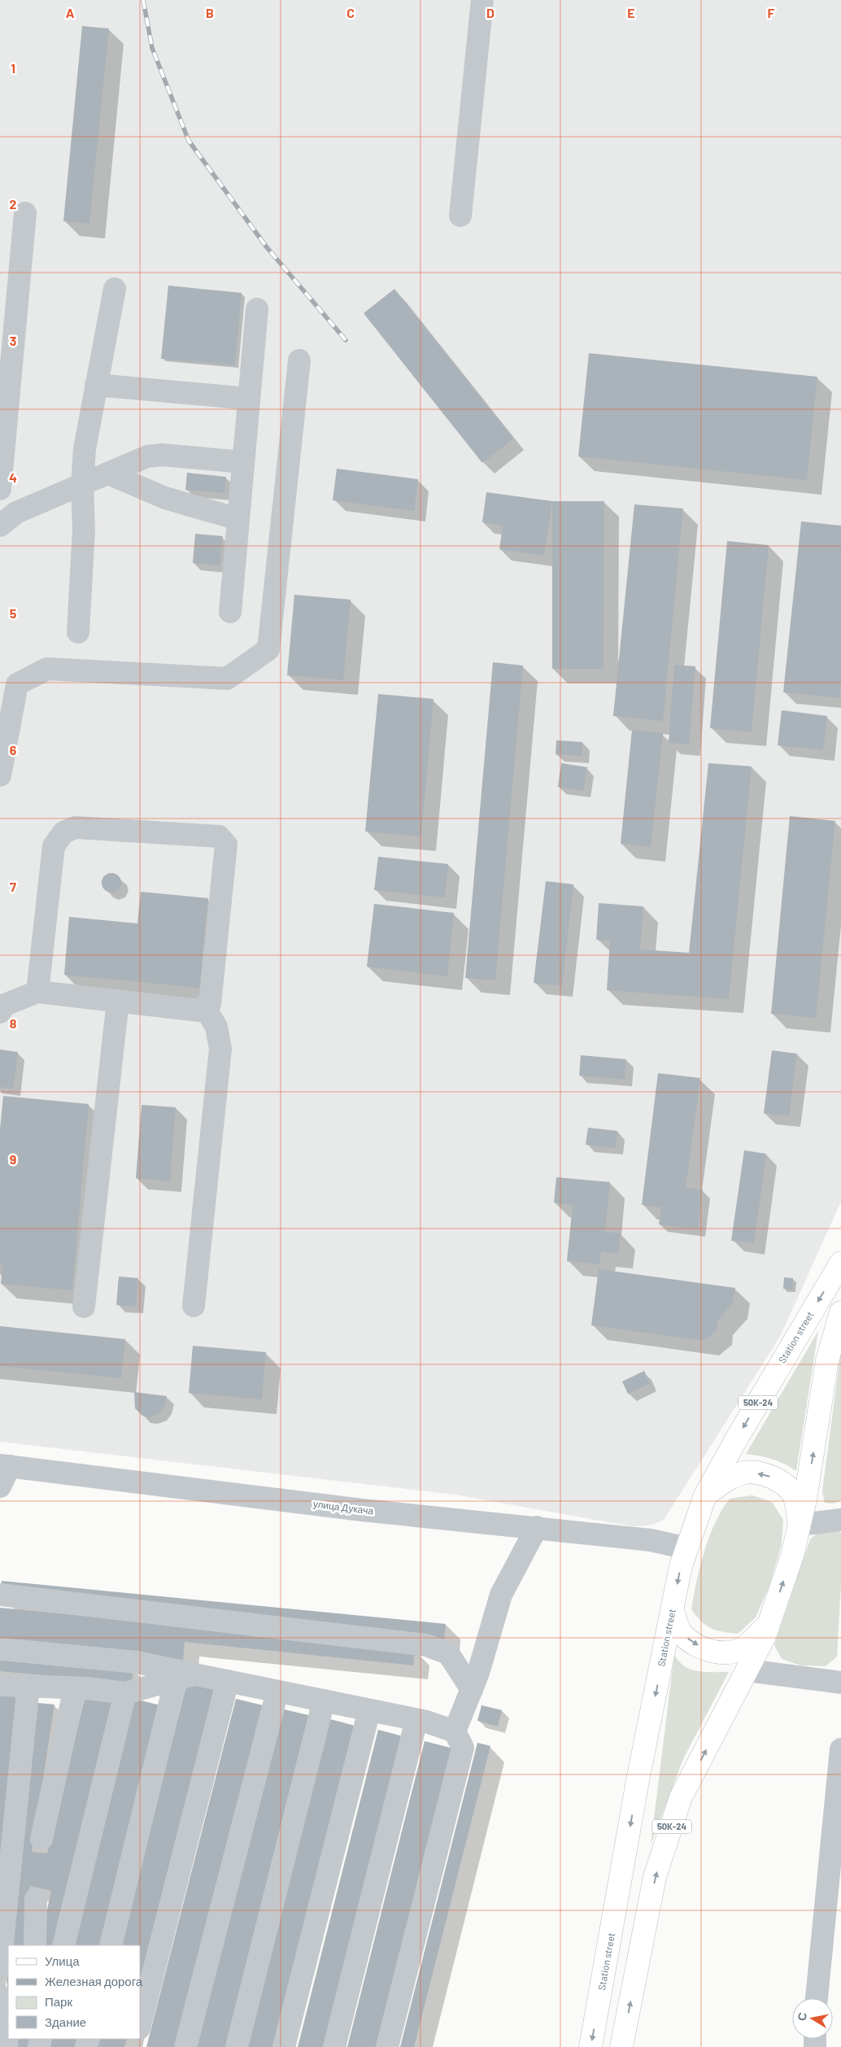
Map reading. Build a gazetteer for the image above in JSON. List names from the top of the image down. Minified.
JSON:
{"streets":{"main road":["Station street","50К-24"],"street":["улица Дукача"]},"crossings":[["Station street","улица Дукача"]],"legend":["Улица","Железная дорога","Парк","Здание"],"north":"left","grid":{"columns":["A","B","C","D","E","F"],"rows":["1","2","3","4","5","6","7","8","9"]}}
